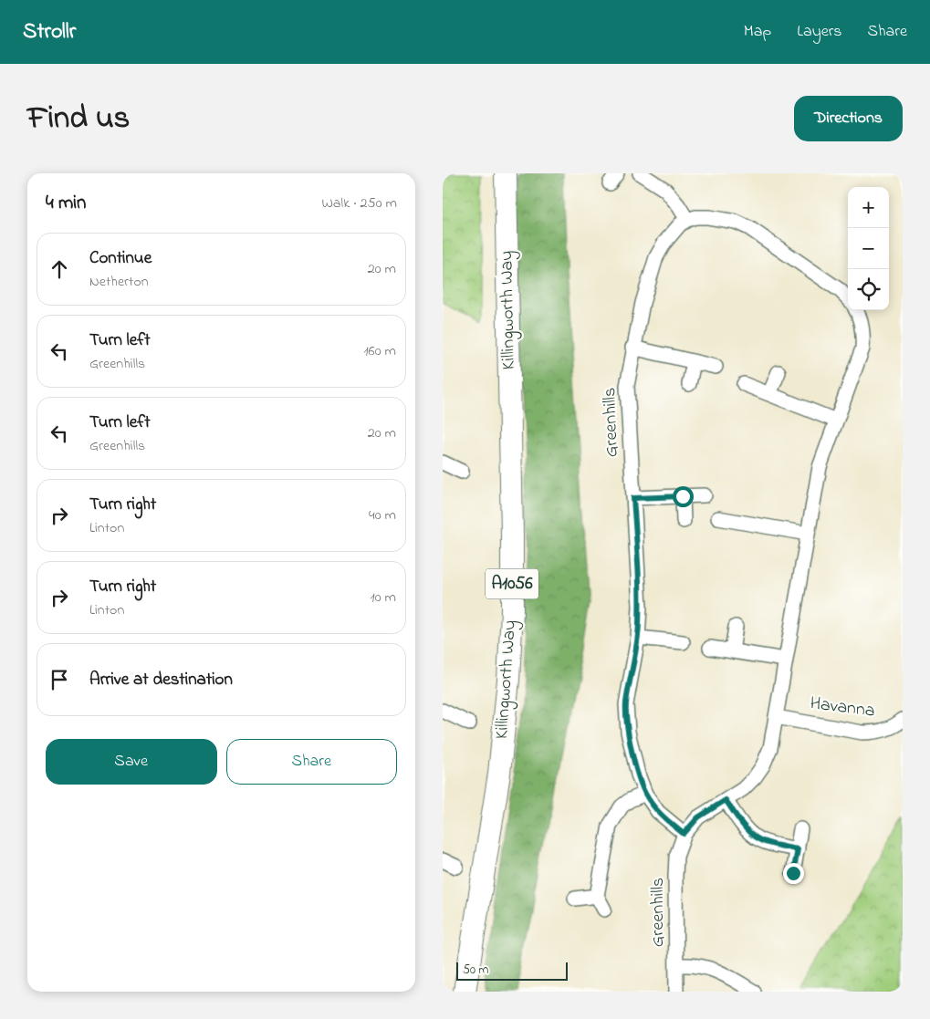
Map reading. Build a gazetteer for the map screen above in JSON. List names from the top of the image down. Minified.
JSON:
{"streets":{"main road":["Killingworth Way","A1056"],"street":["Greenhills","Havanna"]},"crossings":[["Greenhills","Havanna"]],"scale_bar":"50 m","page":{"header":"Strollr","nav":["Map","Layers","Share"],"title":"Find us","buttons":["Directions",["Save","Share"]],"heading":["4 min","Walk · 250 m"],"map_buttons":["+","−"],"list":[["Continue","Netherton","20 m"],["Turn left","Greenhills","160 m"],["Turn left","Greenhills","20 m"],["Turn right","Linton","40 m"],["Turn right","Linton","10 m"],"Arrive at destination"],"scale":"50 m"}}
